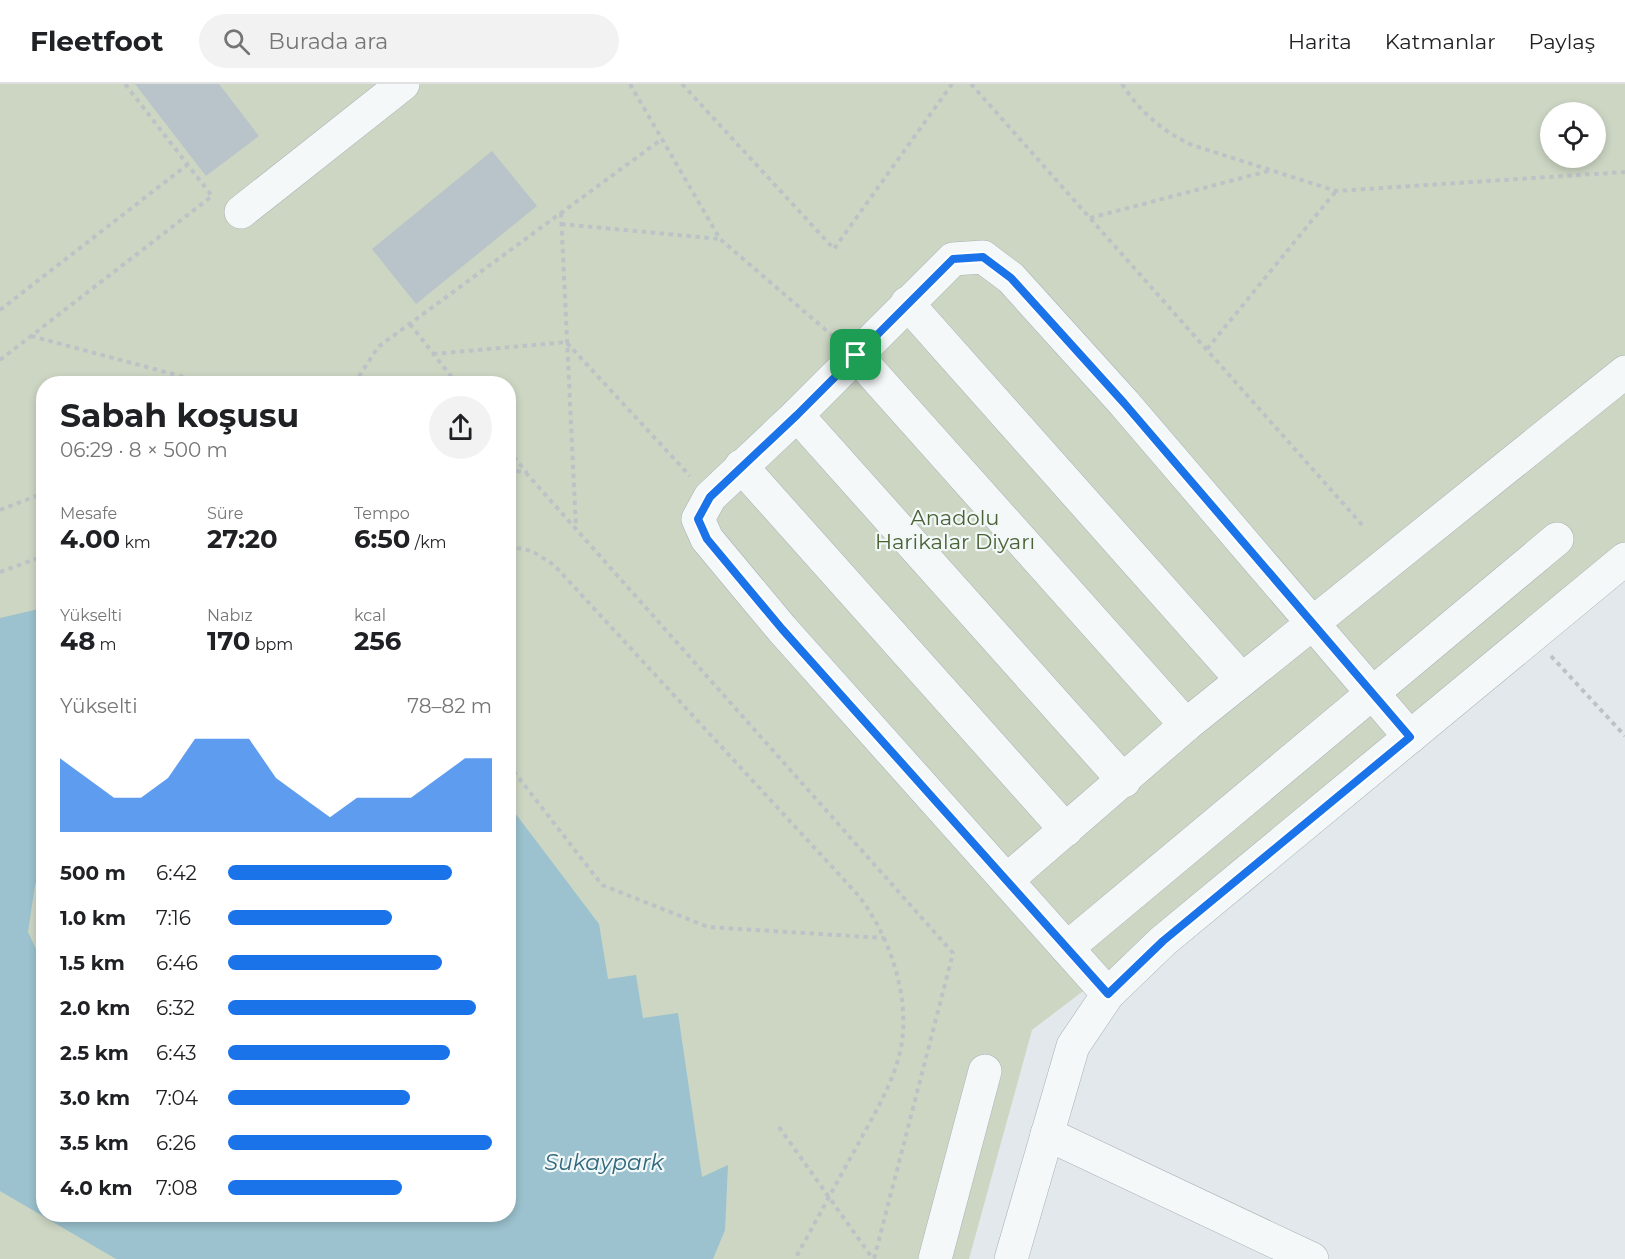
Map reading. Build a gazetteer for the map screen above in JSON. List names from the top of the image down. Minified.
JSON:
{"water":["Sukaypark"],"parks":["Anadolu Harikalar Diyarı"],"page":{"header":"Fleetfoot","search":"Burada ara","nav":["Harita","Katmanlar","Paylaş"],"heading":["Sabah koşusu","06:29 · 8 × 500 m"],"stats":[["Mesafe","4.00 km"],["Süre","27:20"],["Tempo","6:50 /km"],["Yükselti","48 m"],["Nabız","170 bpm"],["kcal","256"]],"chart":["Yükselti","78–82 m"],"list":[{"name":"500 m","note":"6:42"},{"name":"1.0 km","note":"7:16"},{"name":"1.5 km","note":"6:46"},{"name":"2.0 km","note":"6:32"},{"name":"2.5 km","note":"6:43"},{"name":"3.0 km","note":"7:04"},{"name":"3.5 km","note":"6:26"},{"name":"4.0 km","note":"7:08"}]}}
